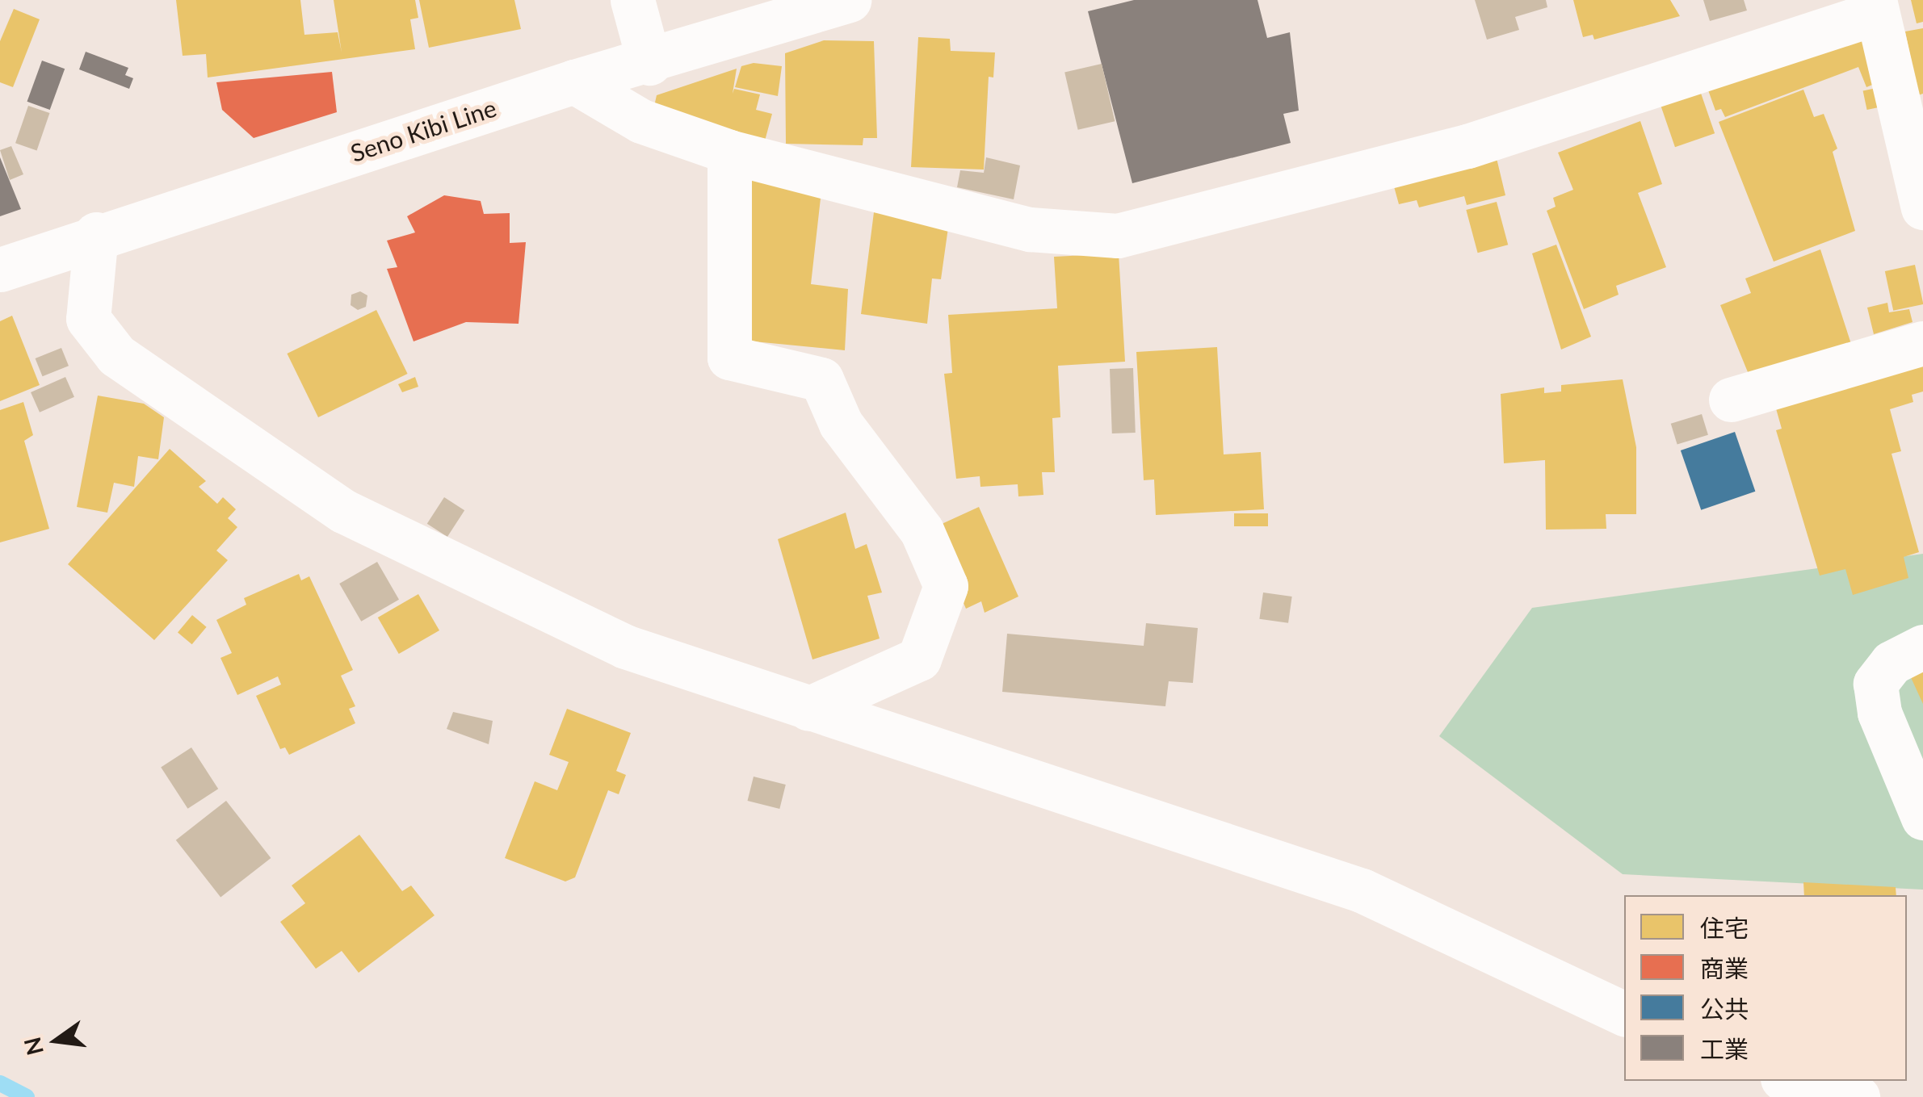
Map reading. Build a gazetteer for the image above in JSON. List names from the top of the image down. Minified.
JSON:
{"streets":{"street":["Seno Kibi Line"]},"legend":["住宅","商業","公共","工業"],"north":"left"}
